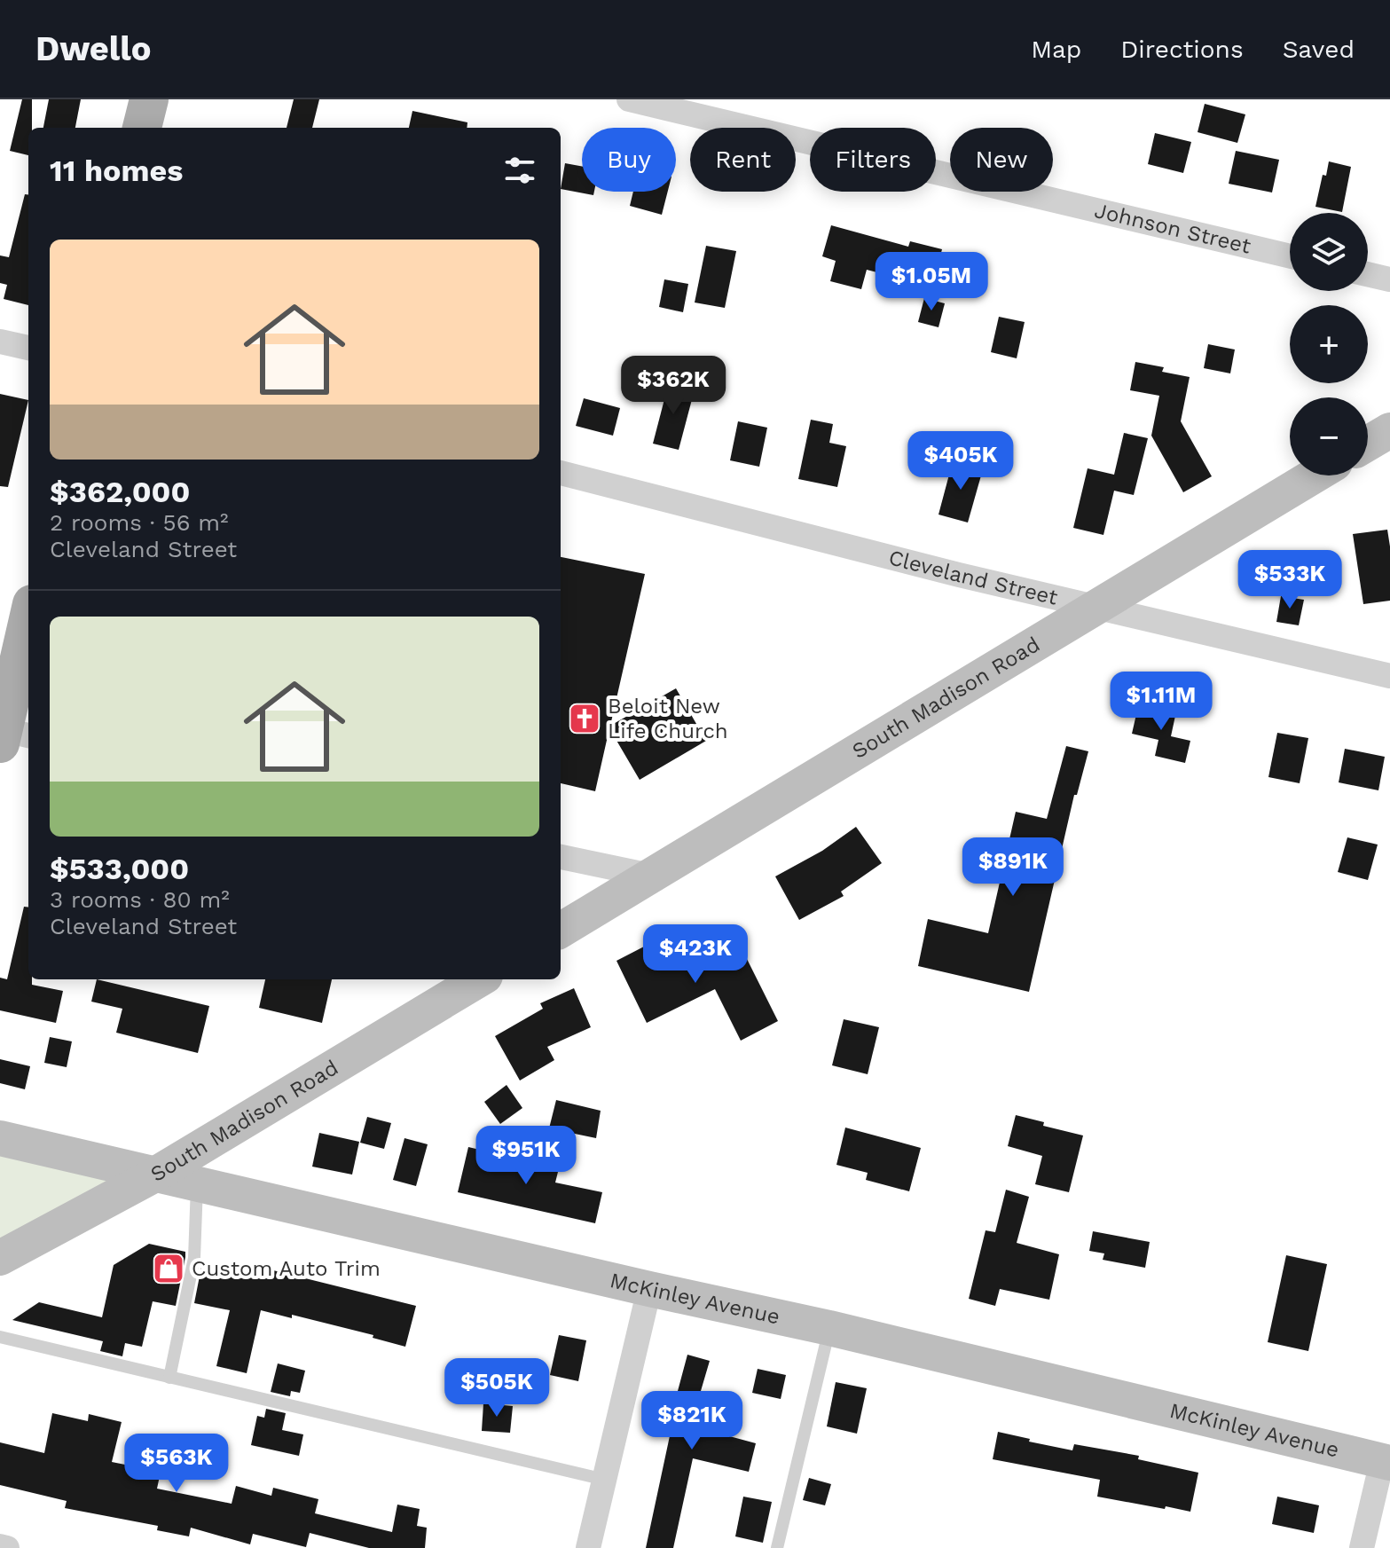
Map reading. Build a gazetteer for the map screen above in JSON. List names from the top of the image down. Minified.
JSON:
{"streets":{"main road":["South Madison Road","McKinley Avenue"],"street":["Johnson Street","Cleveland Street"]},"crossings":[["Cleveland Street","South Madison Road"],["South Madison Road","McKinley Avenue"]],"places":{"church":["Beloit New Life Church"],"shop":["Custom Auto Trim"]},"page":{"header":"Dwello","nav":["Map","Directions","Saved"],"chip":["Buy","Rent","Filters","New"],"heading":"11 homes","map_buttons":["+","−"],"list":[{"name":"$362,000","note":"2 rooms · 56 m² · Cleveland Street"},{"name":"$533,000","note":"3 rooms · 80 m² · Cleveland Street"}],"price":["$1.05M","$362K","$405K","$533K","$1.11M","$891K","$423K","$951K","$505K","$821K","$563K"]}}
